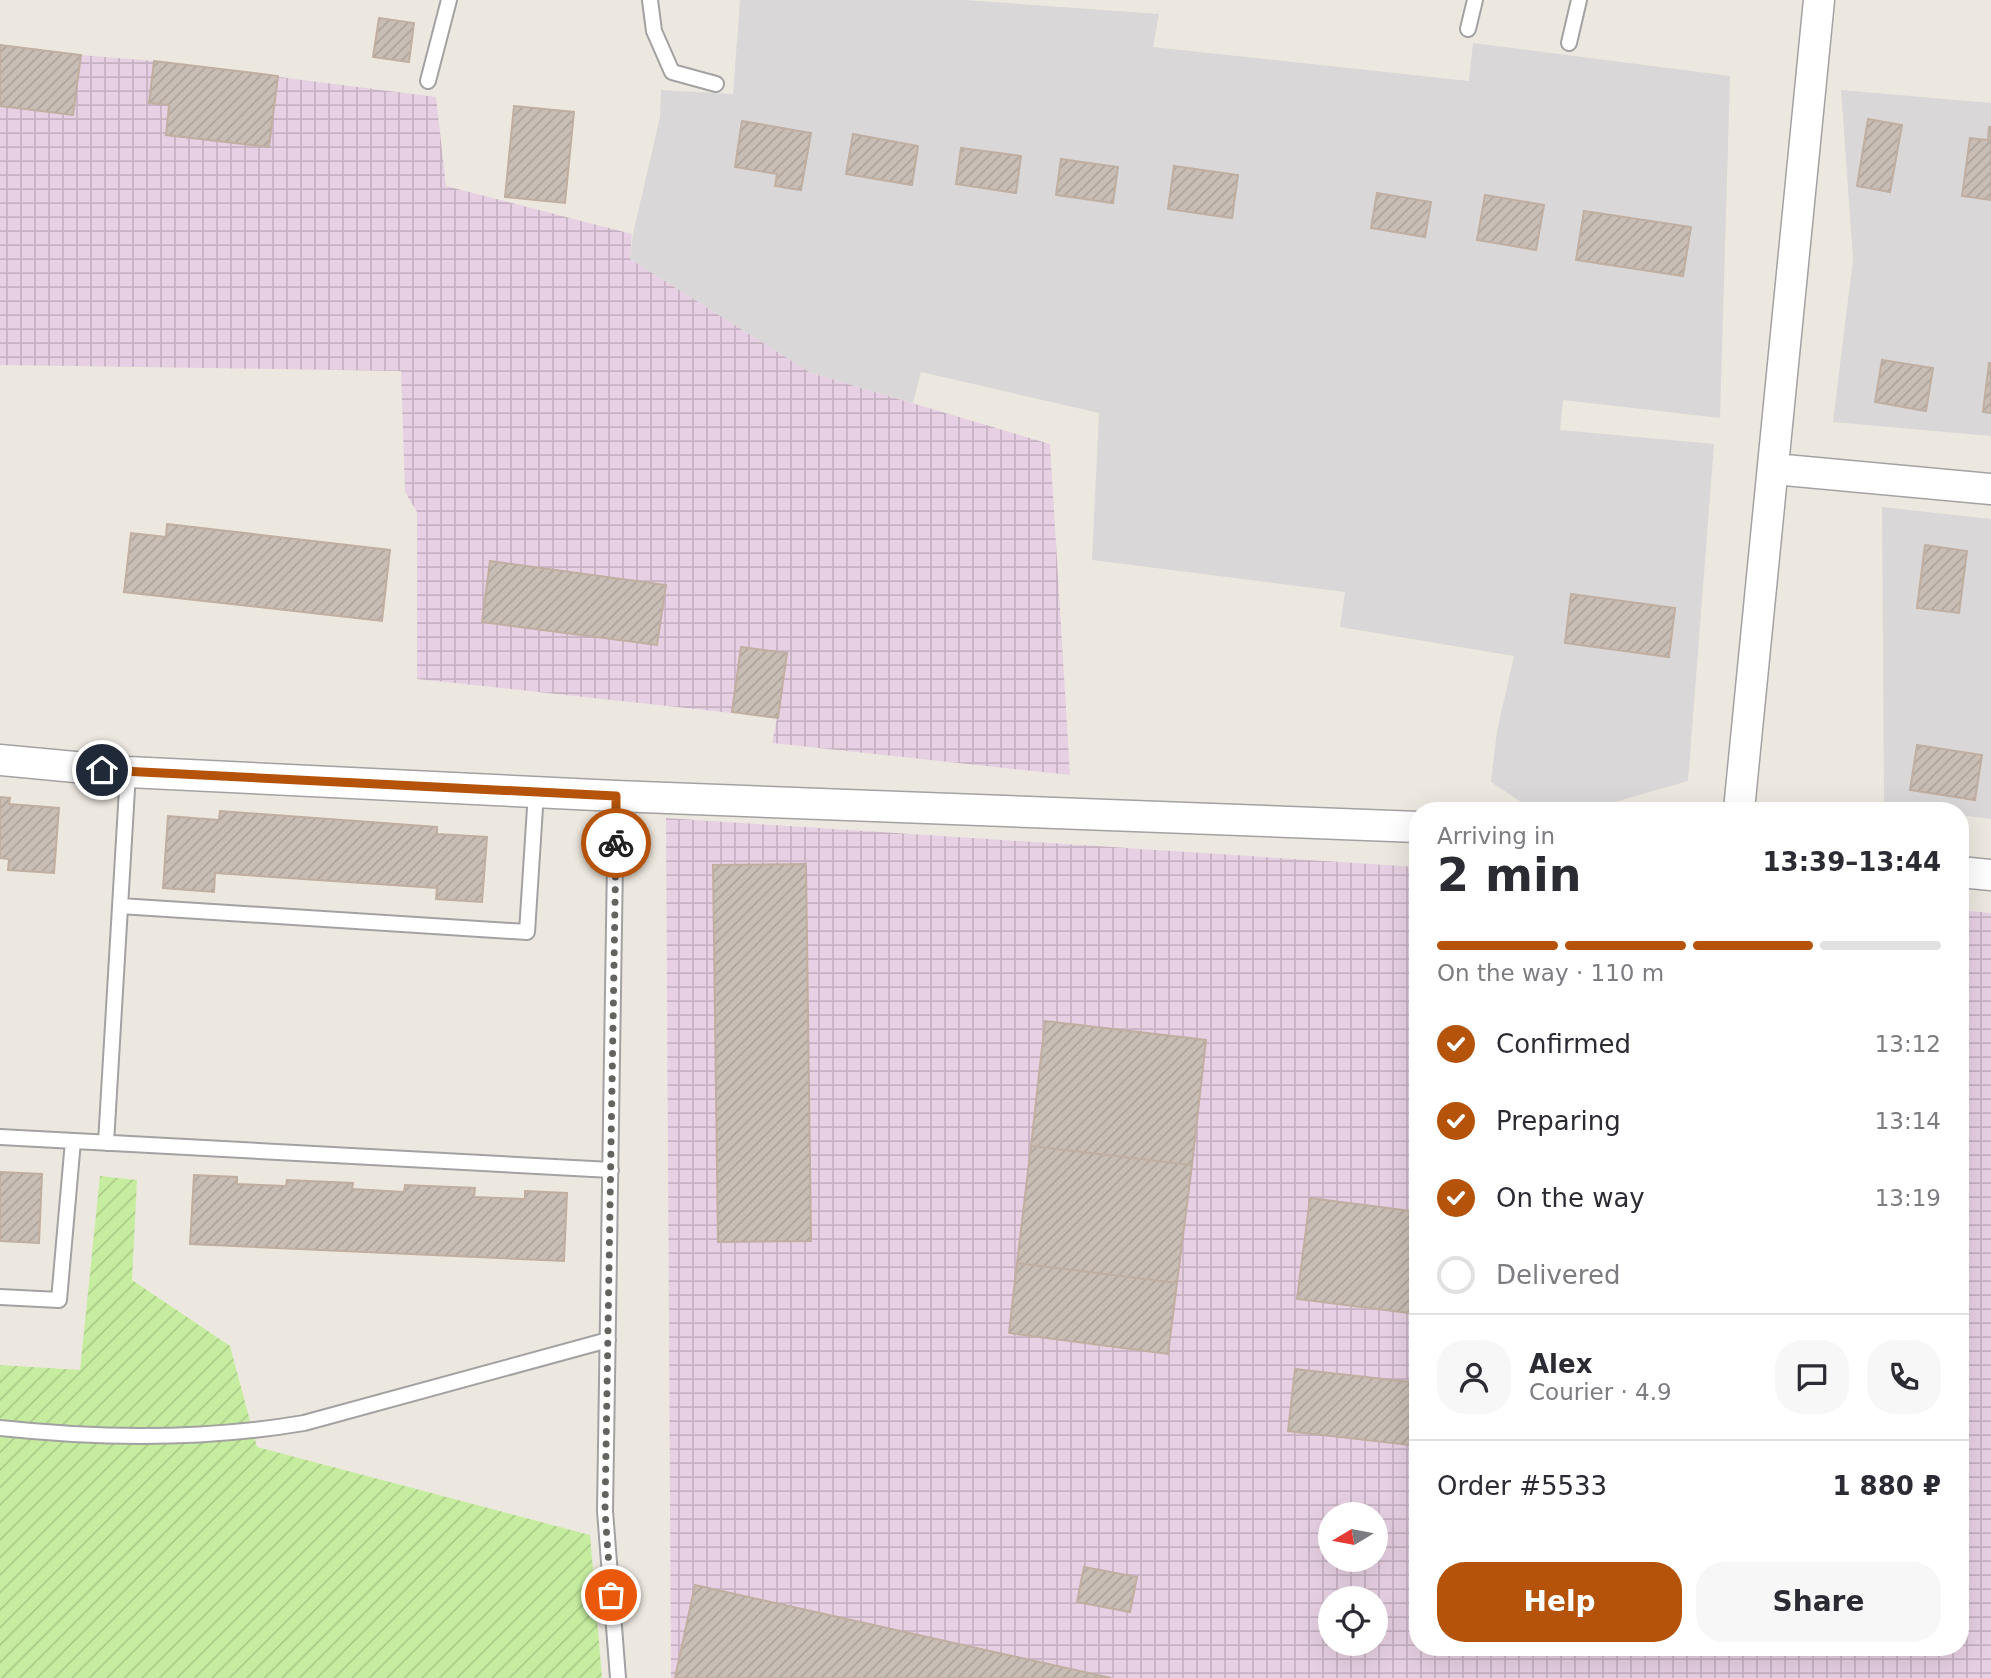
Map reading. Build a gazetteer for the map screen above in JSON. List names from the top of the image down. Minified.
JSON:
{"north":"left","page":{"heading":["2 min","Arriving in","13:39–13:44"],"panel":["Alex","Courier · 4.9","Order #5533","1 880 ₽"],"bar":"On the way · 110 m","list":[["Confirmed","13:12"],["Preparing","13:14"],["On the way","13:19"],"Delivered"],"buttons":["Help","Share"]}}
